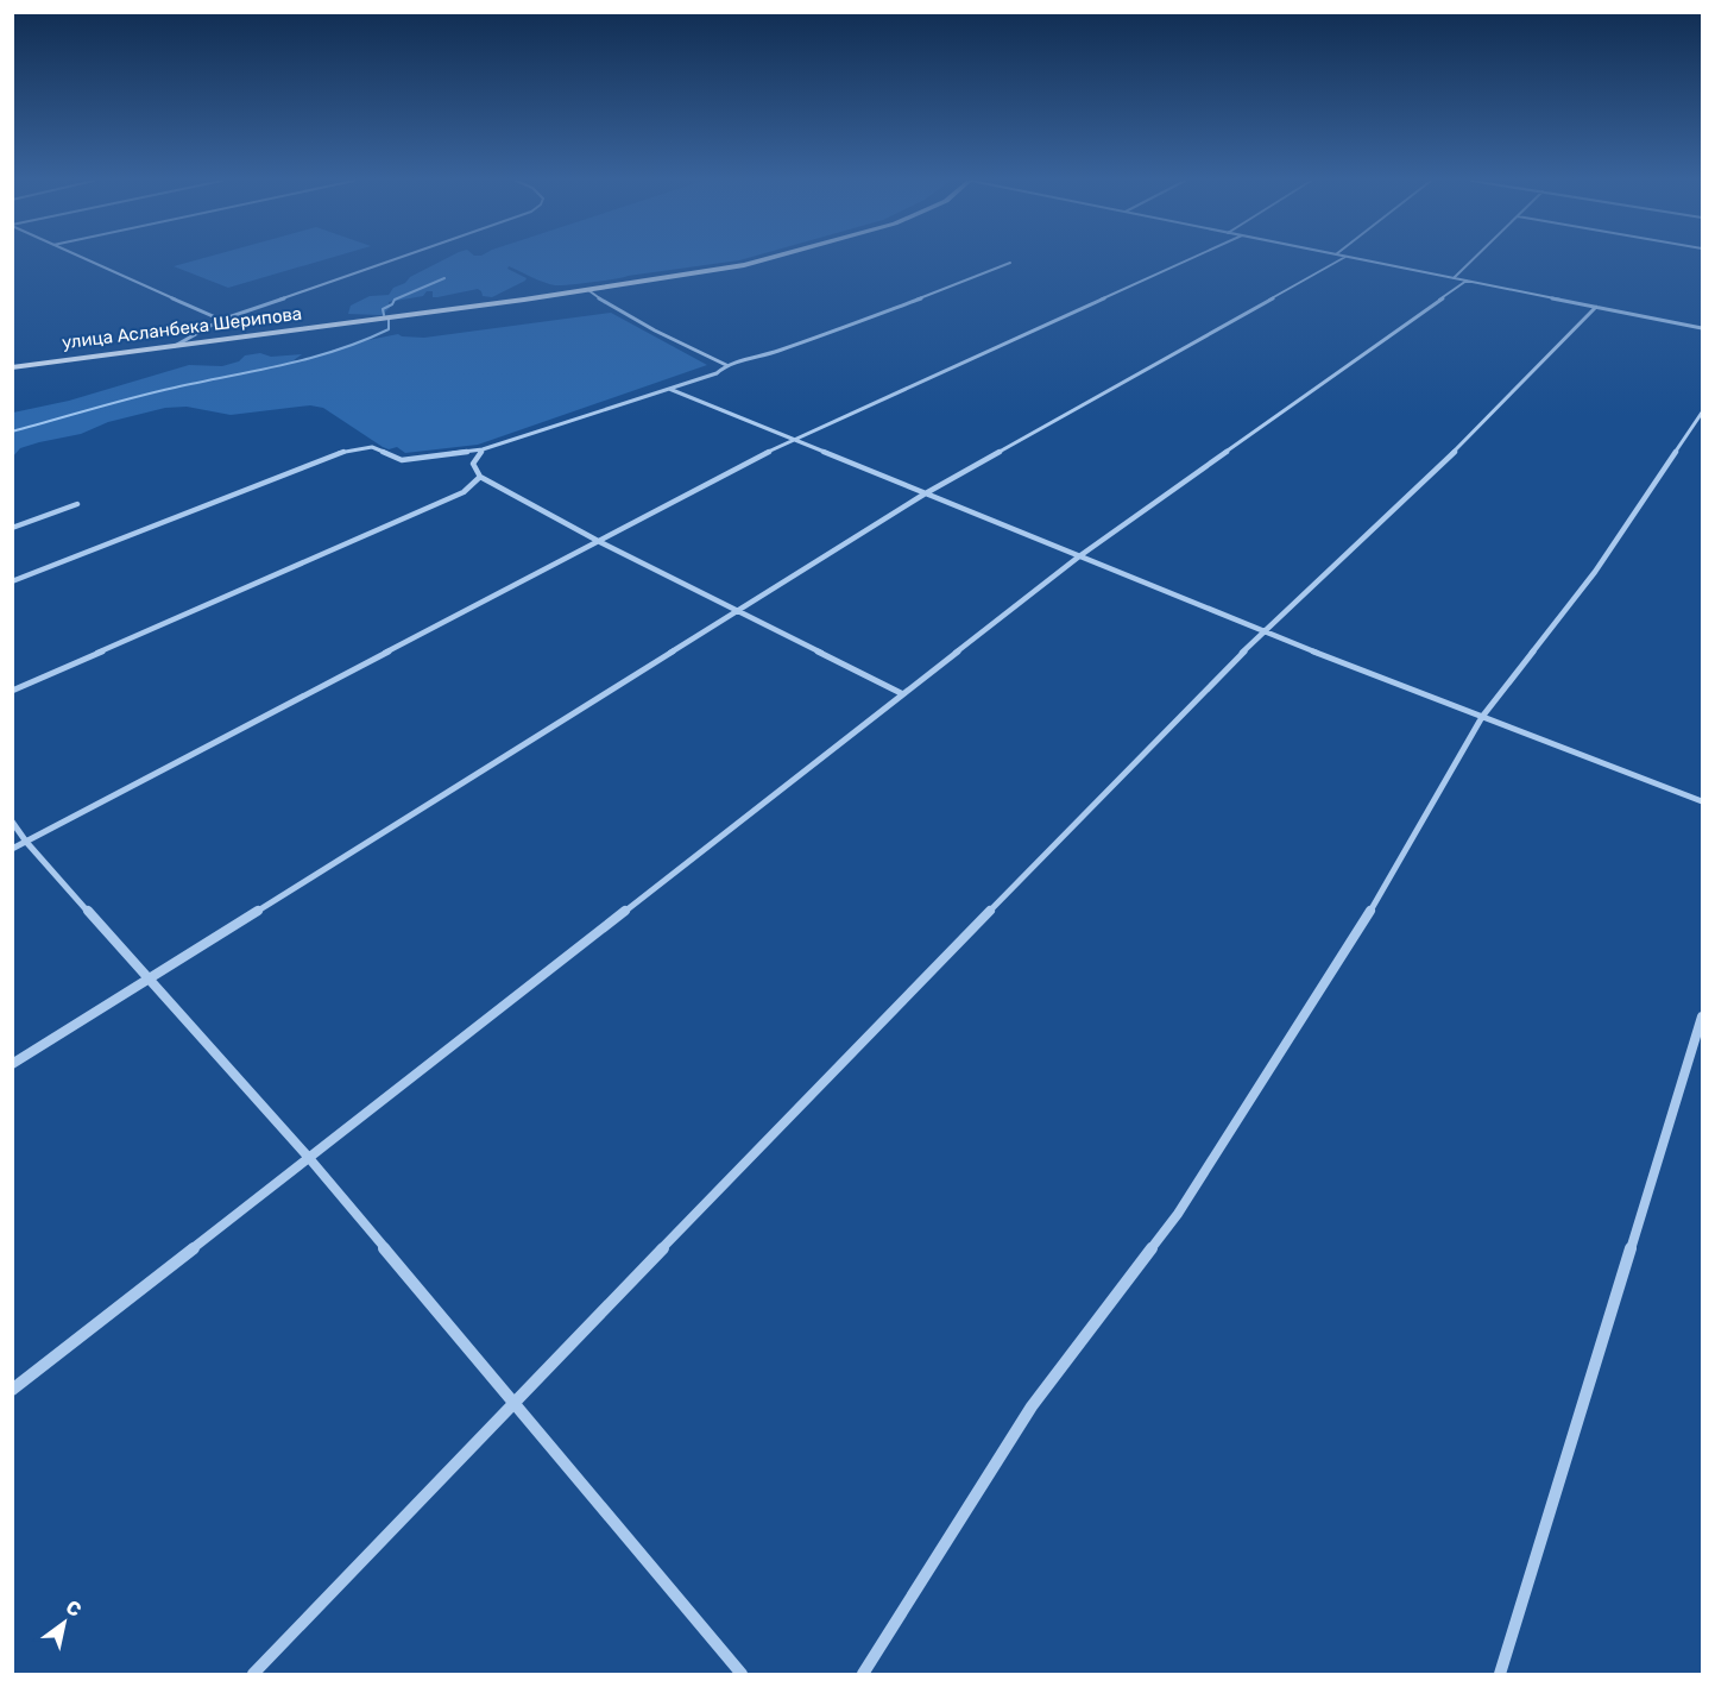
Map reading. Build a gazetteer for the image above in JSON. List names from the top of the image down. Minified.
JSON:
{"streets":{"main road":["улица Асланбека Шерипова"]},"north":"top right"}
